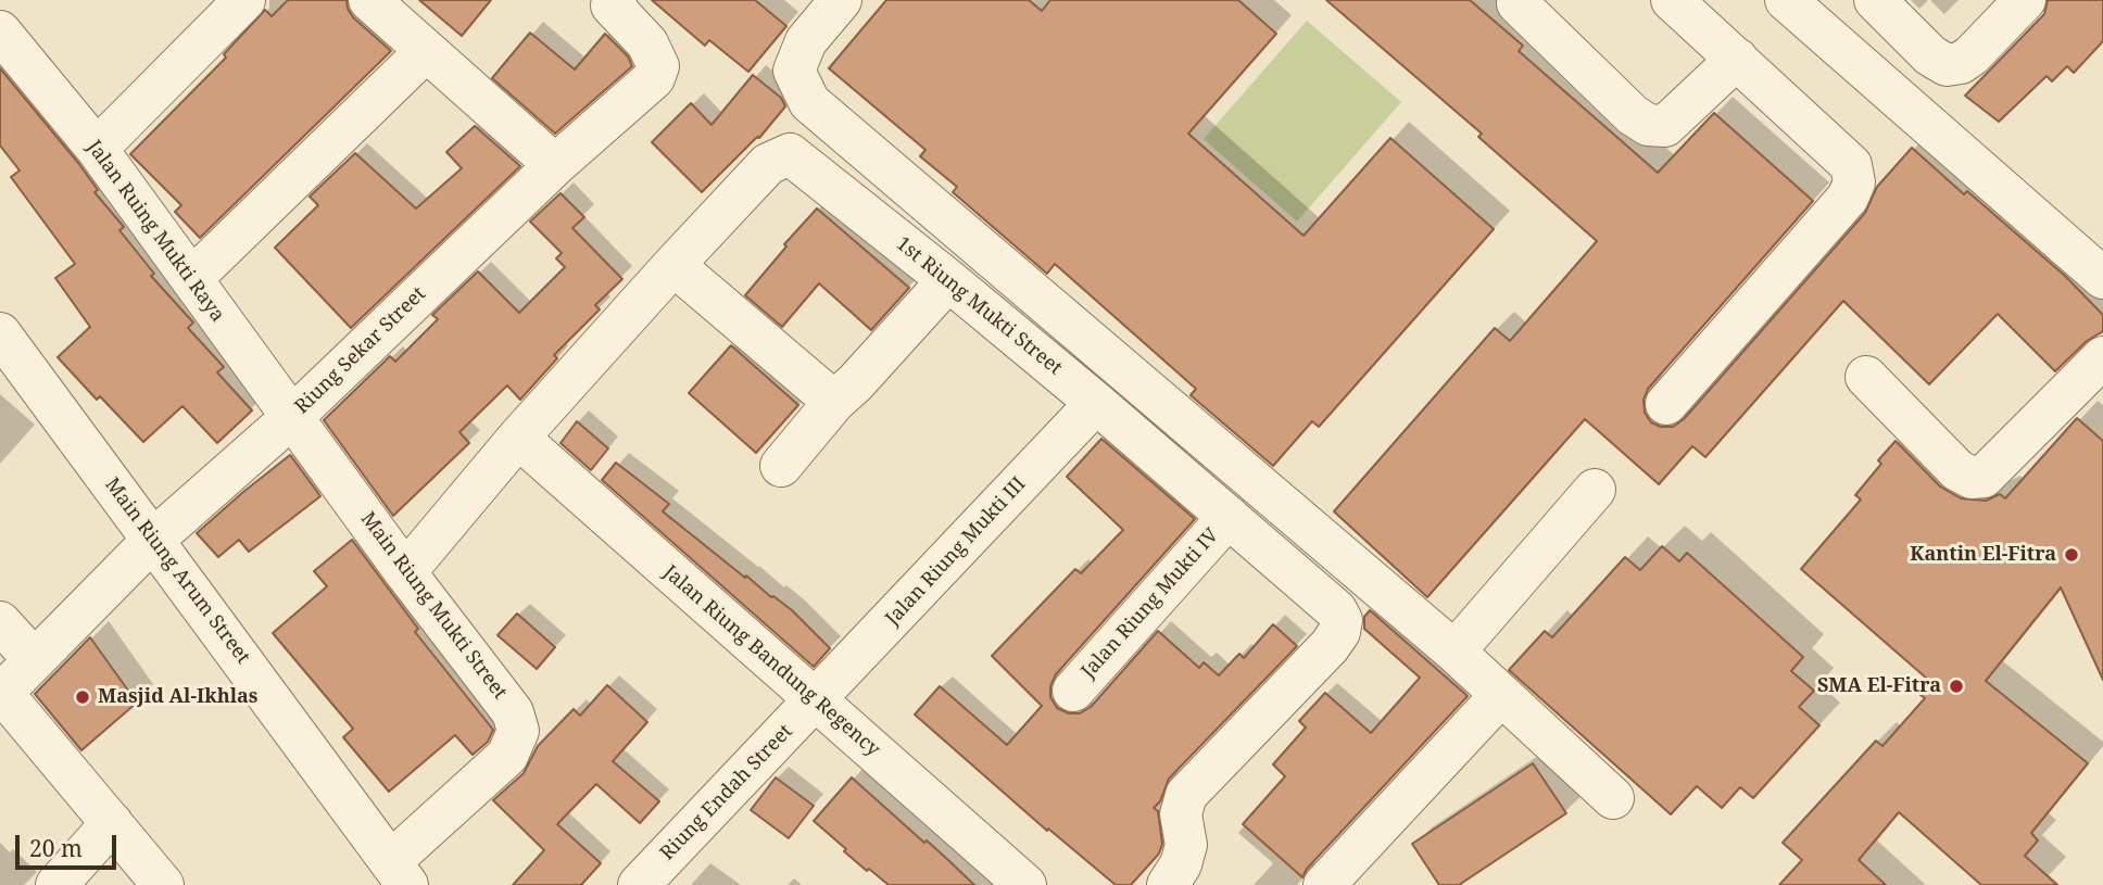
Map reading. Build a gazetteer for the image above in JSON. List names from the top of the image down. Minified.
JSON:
{"streets":{"street":["Jalan Ruing Mukti Raya","1st Riung Mukti Street","Riung Sekar Street","Jalan Riung Mukti III","Main Riung Arum Street","Jalan Riung Mukti IV","Main Riung Mukti Street","Jalan Riung Bandung Regency","Riung Endah Street"]},"crossings":[["Jalan Ruing Mukti Raya","Riung Sekar Street"],["Jalan Ruing Mukti Raya","Main Riung Mukti Street"],["1st Riung Mukti Street","Jalan Riung Mukti III"],["1st Riung Mukti Street","Jalan Riung Mukti IV"],["1st Riung Mukti Street","Main Riung Mukti Street"],["1st Riung Mukti Street","Jalan Riung Bandung Regency"],["Riung Sekar Street","Main Riung Arum Street"],["Riung Sekar Street","Main Riung Mukti Street"],["Jalan Riung Mukti III","Jalan Riung Bandung Regency"],["Jalan Riung Mukti III","Riung Endah Street"],["Main Riung Arum Street","Main Riung Mukti Street"],["Jalan Riung Bandung Regency","Riung Endah Street"]],"places":["Kantin El-Fitra","SMA El-Fitra","Masjid Al-Ikhlas"],"scale_bar":"20 m"}
